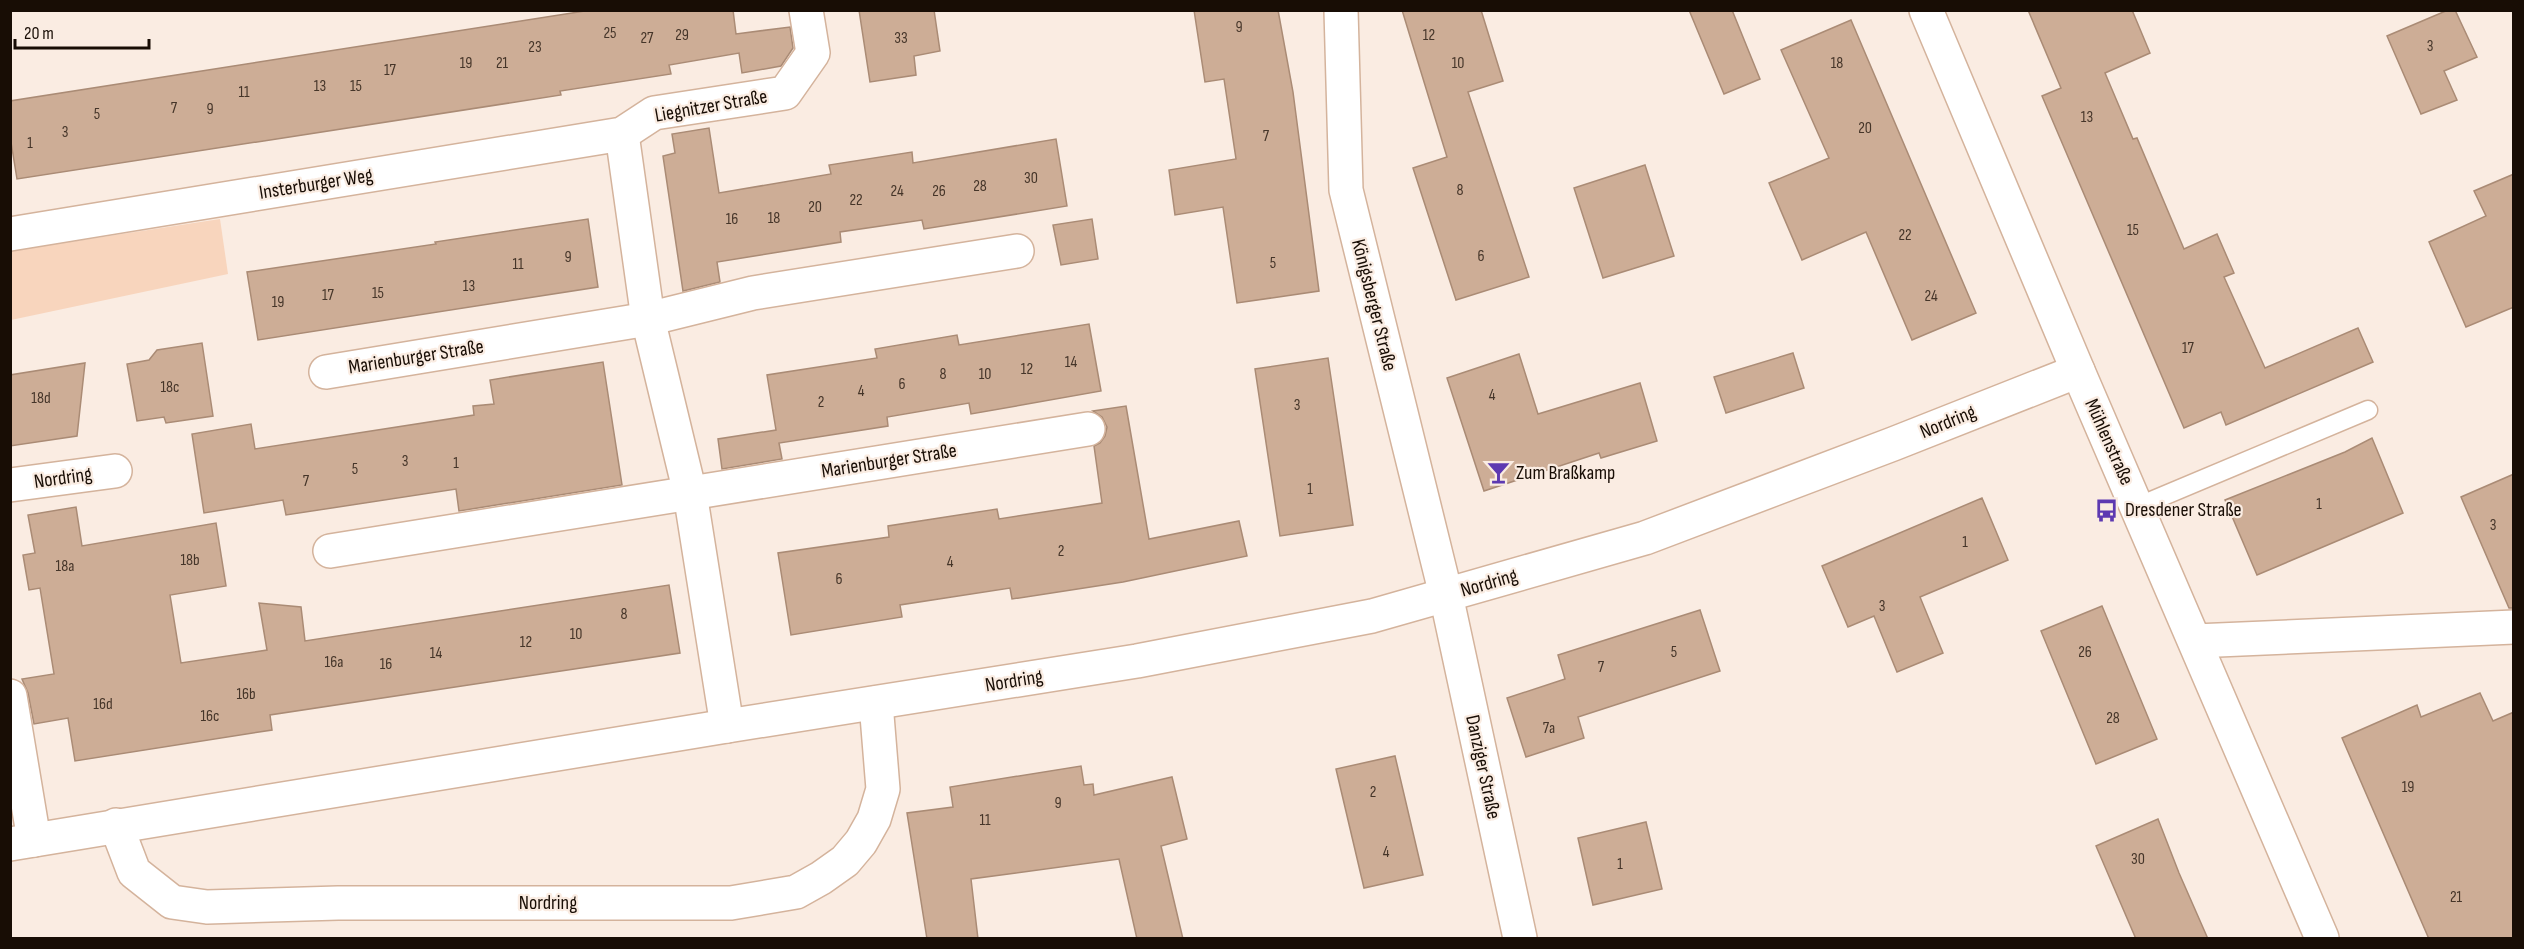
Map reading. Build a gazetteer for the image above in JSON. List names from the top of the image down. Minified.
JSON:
{"streets":{"street":["Liegnitzer Straße","Insterburger Weg","Königsberger Straße","Marienburger Straße","Nordring","Mühlenstraße","Danziger Straße"]},"crossings":[["Liegnitzer Straße","Insterburger Weg"],["Königsberger Straße","Nordring"],["Königsberger Straße","Danziger Straße"],["Nordring","Mühlenstraße"],["Nordring","Danziger Straße"]],"places":{"bar":["Zum Braßkamp"],"bus stop":["Dresdener Straße"]},"house_numbers":["9","25","29","12","27","33","3","23","19","21","10","18","17","13","15","11","7","9","5","13","20","3","7","1","30","28","8","24","26","22","20","18","16","15","22","6","9","5","11","13","15","17","24","19","17","14","12","8","10","6","18c","4","4","18d","2","3","3","1","5","7","1","1","3","1","2","18b","4","18a","6","3","8","10","12","5","26","14","16a","16","7","16b","16d","16c","28","7a","19","2","9","11","4","30","1","21"],"scale_bar":"20 m"}
